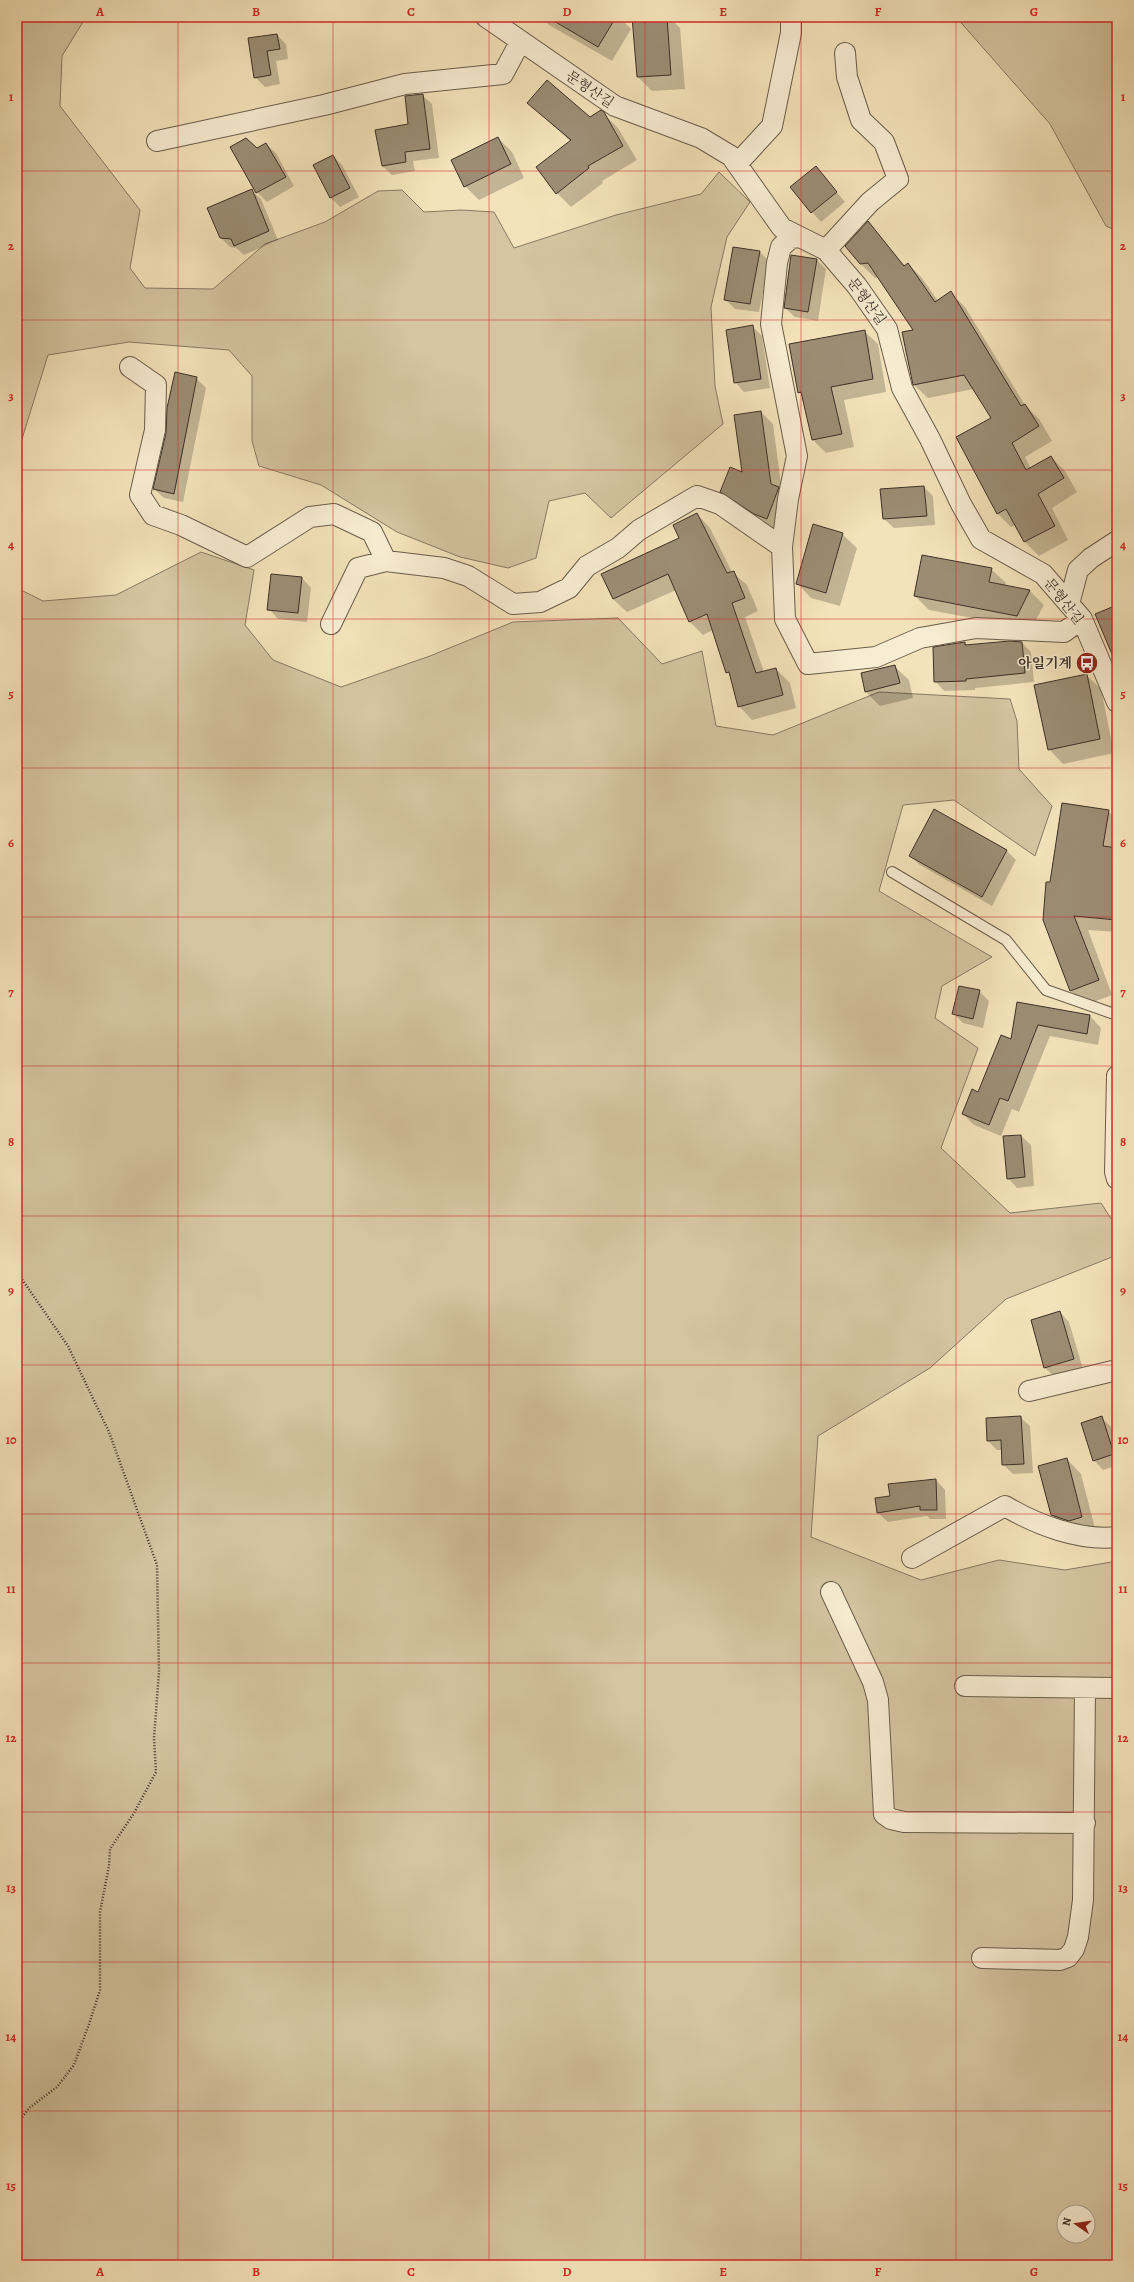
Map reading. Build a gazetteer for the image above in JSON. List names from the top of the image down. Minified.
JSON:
{"streets":{"street":["문형산길"]},"places":{"bus stop":["아일기계"]},"north":"left","grid":{"columns":["A","B","C","D","E","F","G"],"rows":["1","2","3","4","5","6","7","8","9","10","11","12","13","14","15"]}}
